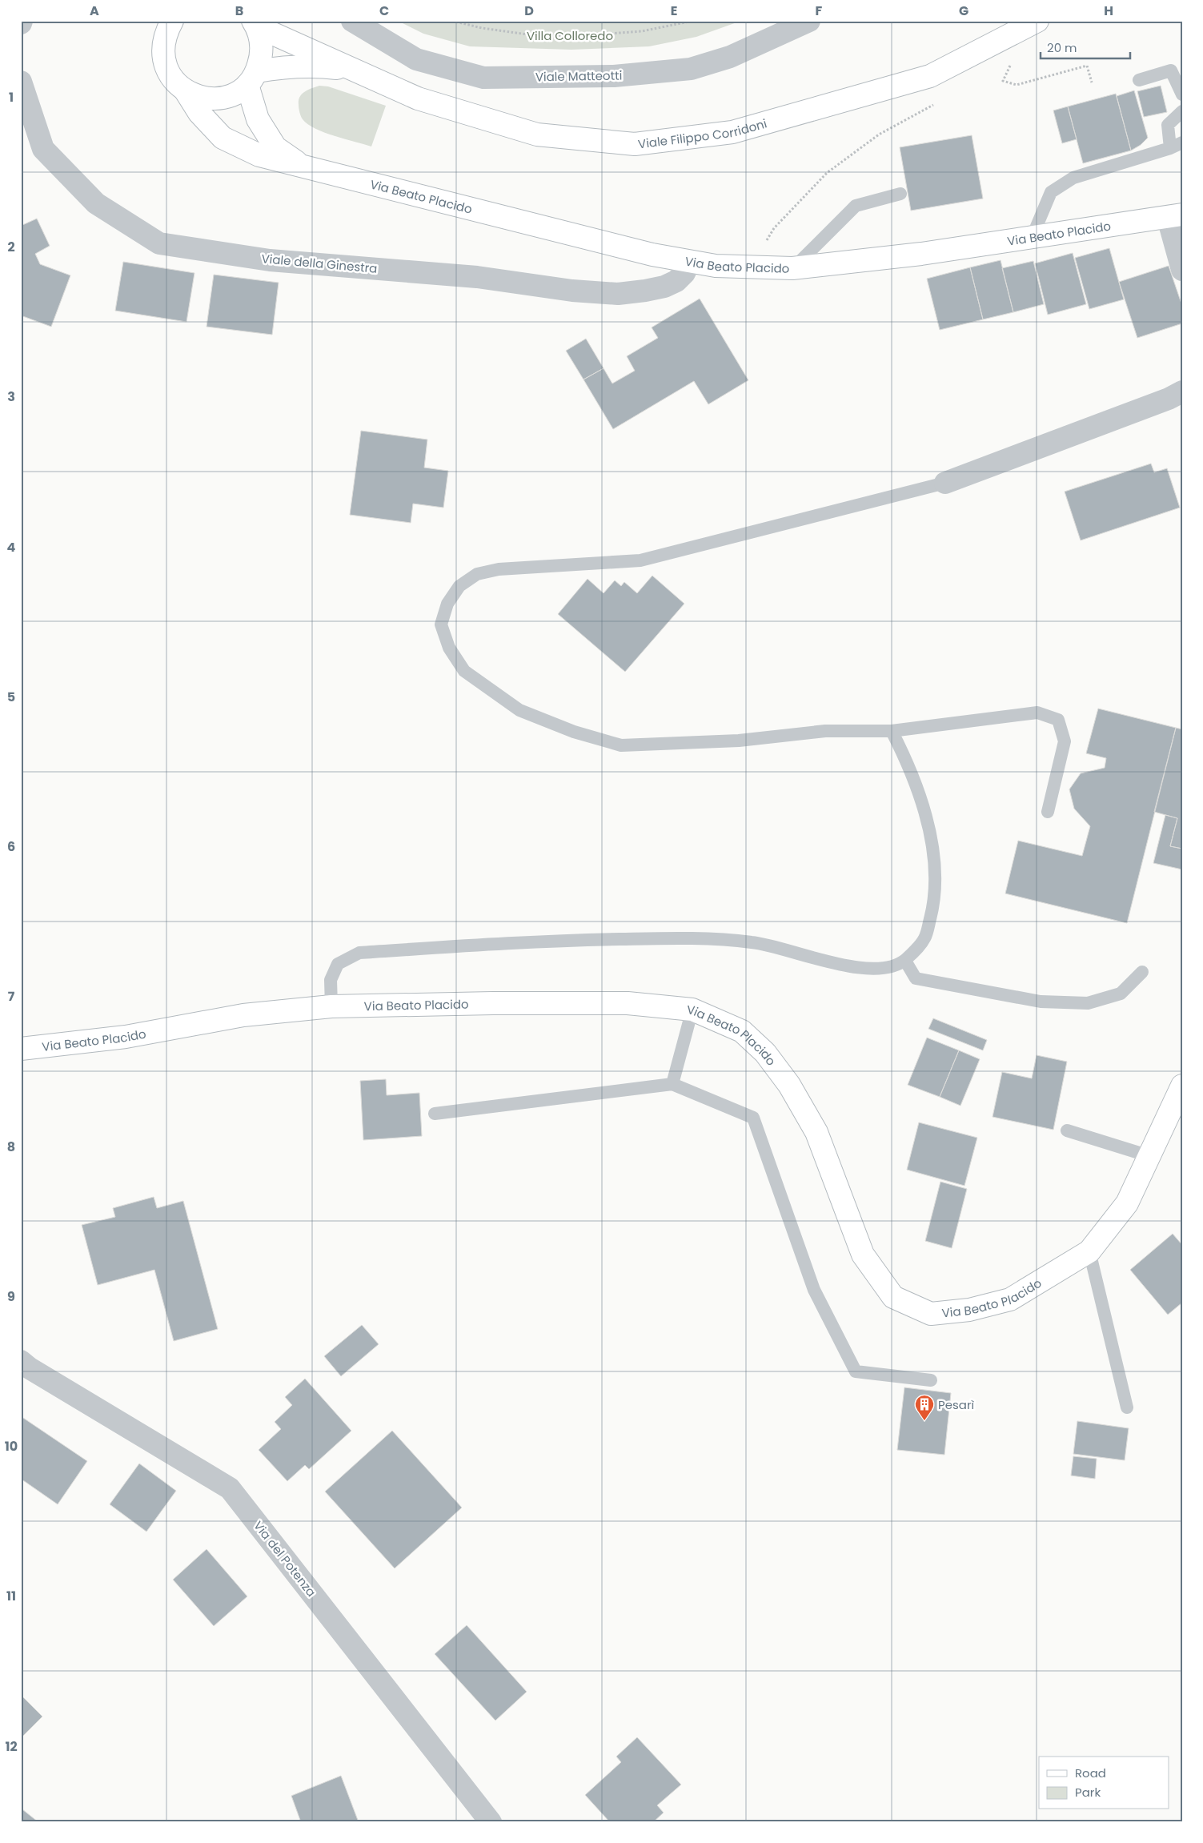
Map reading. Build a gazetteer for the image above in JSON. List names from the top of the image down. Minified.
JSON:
{"streets":{"main road":["Viale Filippo Corridoni","Via Beato Placido"],"street":["Viale Matteotti","Viale della Ginestra","Via del Potenza"]},"crossings":[["Viale Filippo Corridoni","Via Beato Placido"],["Via Beato Placido","Viale della Ginestra"]],"parks":["Villa Colloredo"],"places":{"building":["Pesarì"]},"legend":["Road","Park"],"scale_bar":"20 m","grid":{"columns":["A","B","C","D","E","F","G","H"],"rows":["1","2","3","4","5","6","7","8","9","10","11","12"]}}
